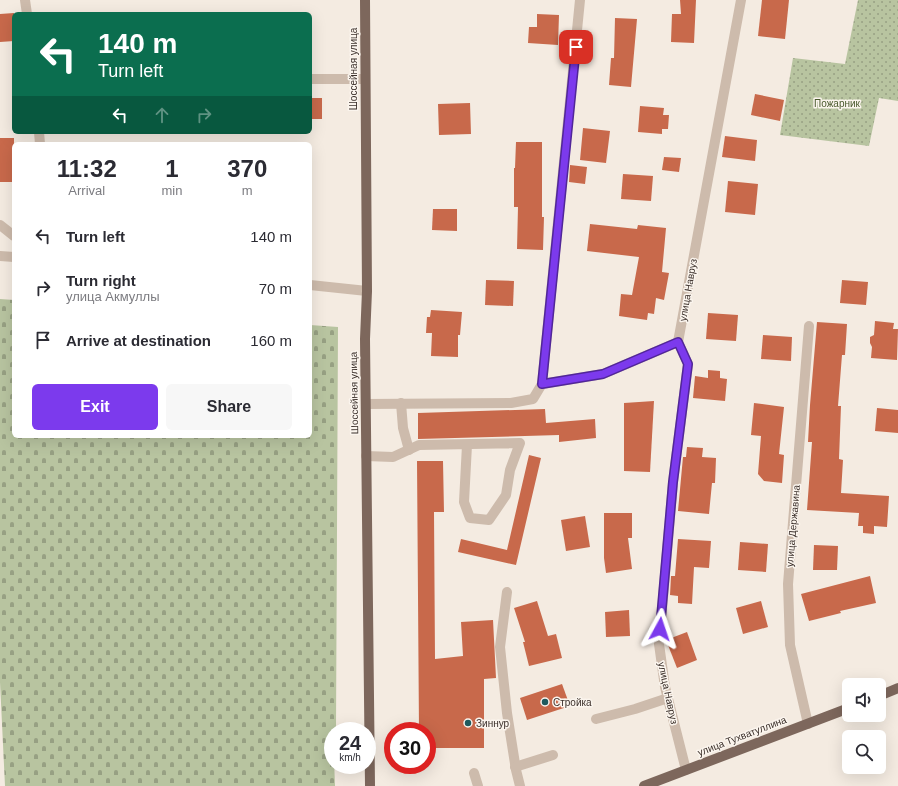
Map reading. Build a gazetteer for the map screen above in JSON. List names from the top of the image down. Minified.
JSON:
{"streets":{"main road":["Шоссейная улица","улица Тухватуллина"],"street":["улица Навруз","улица Державина"]},"crossings":[["улица Навруз","улица Тухватуллина"],["улица Державина","улица Тухватуллина"]],"parks":["Пожарник"],"places":["Стройка","Зиннур"],"page":{"turn":["140 m","Turn left"],"eta":["11:32","Arrival","1","min","370","m"],"list":[{"name":"Turn left","value":"140 m"},{"name":"Turn right","note":"улица Акмуллы","value":"70 m"},{"name":"Arrive at destination","value":"160 m"}],"buttons":["Exit","Share"],"speed":"24 km/h","limit":"30"}}
